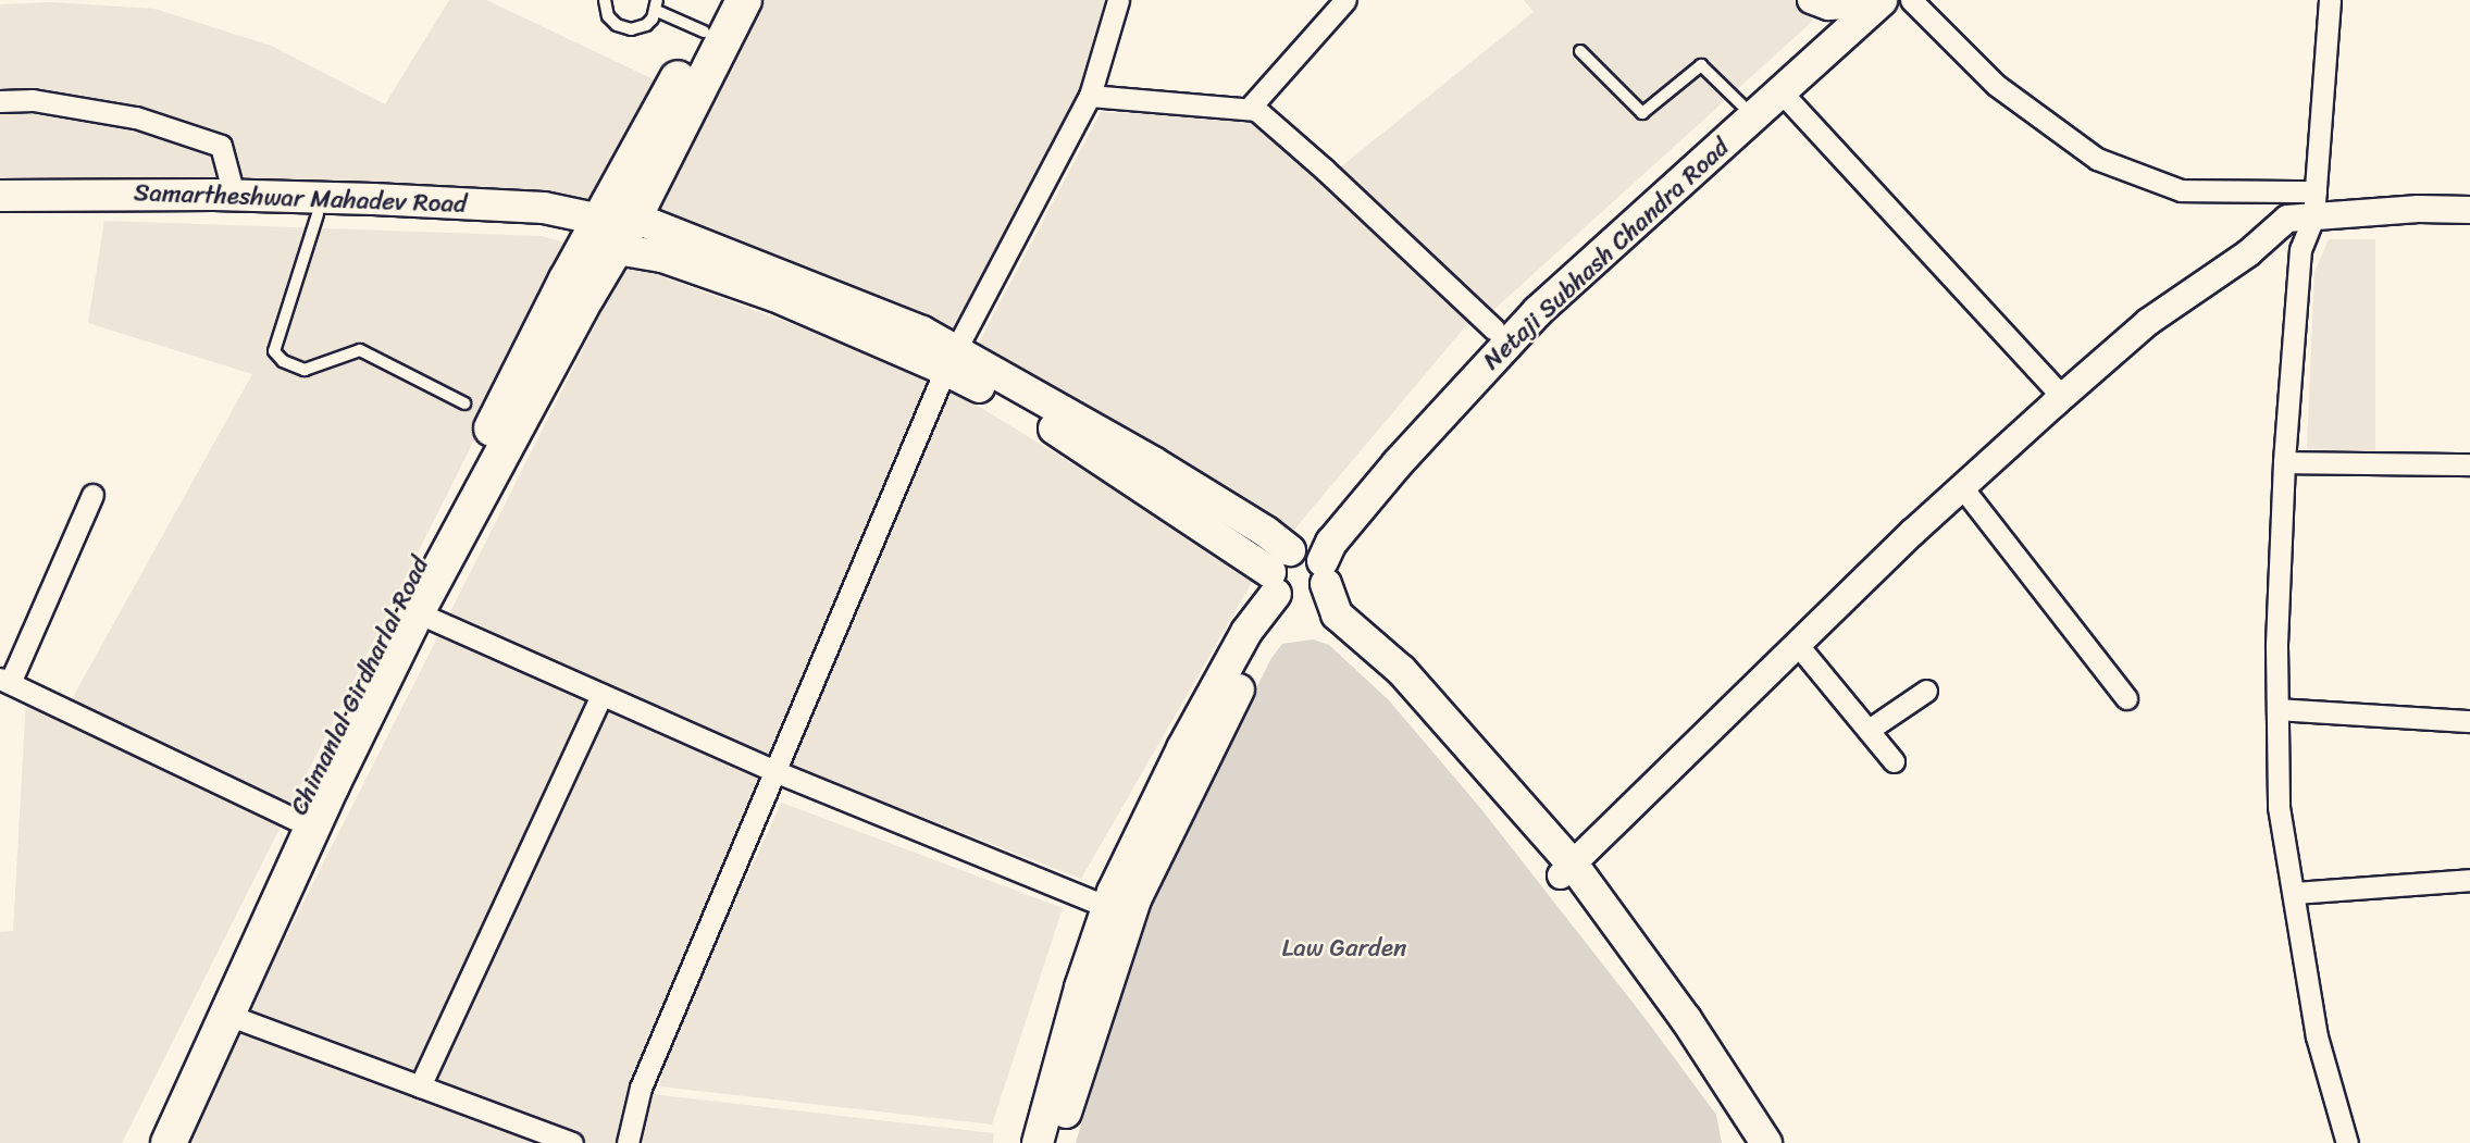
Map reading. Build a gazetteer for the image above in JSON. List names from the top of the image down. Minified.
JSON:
{"streets":{"main road":["Samartheshwar Mahadev Road","Netaji Subhash Chandra Road","Chimanlal Girdharlal Road"]},"crossings":[["Samartheshwar Mahadev Road","Chimanlal Girdharlal Road"]],"parks":["Law Garden"]}
